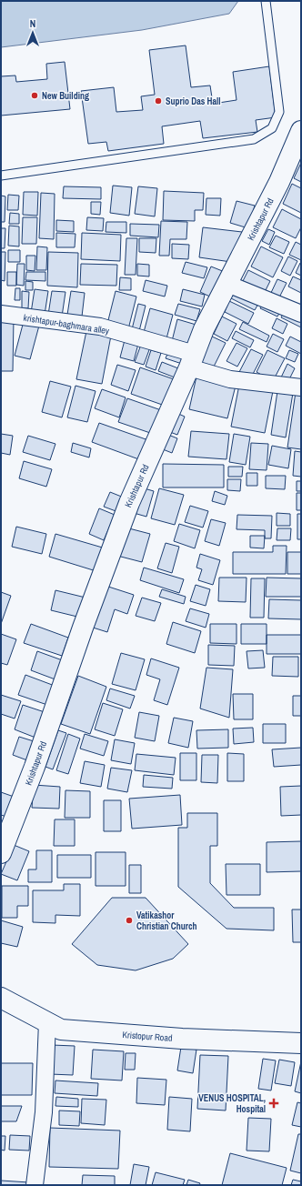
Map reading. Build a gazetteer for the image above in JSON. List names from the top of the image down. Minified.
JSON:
{"streets":{"street":["Krishtapur Rd","krishtapur-baghmara alley","Kristopur Road"]},"crossings":[["Krishtapur Rd","krishtapur-baghmara alley"]],"places":{"other":["New Building","Suprio Das Hall","Vatikashor Christian Church"],"health":["VENUS HOSPITAL, Hospital"]},"north":"top"}
